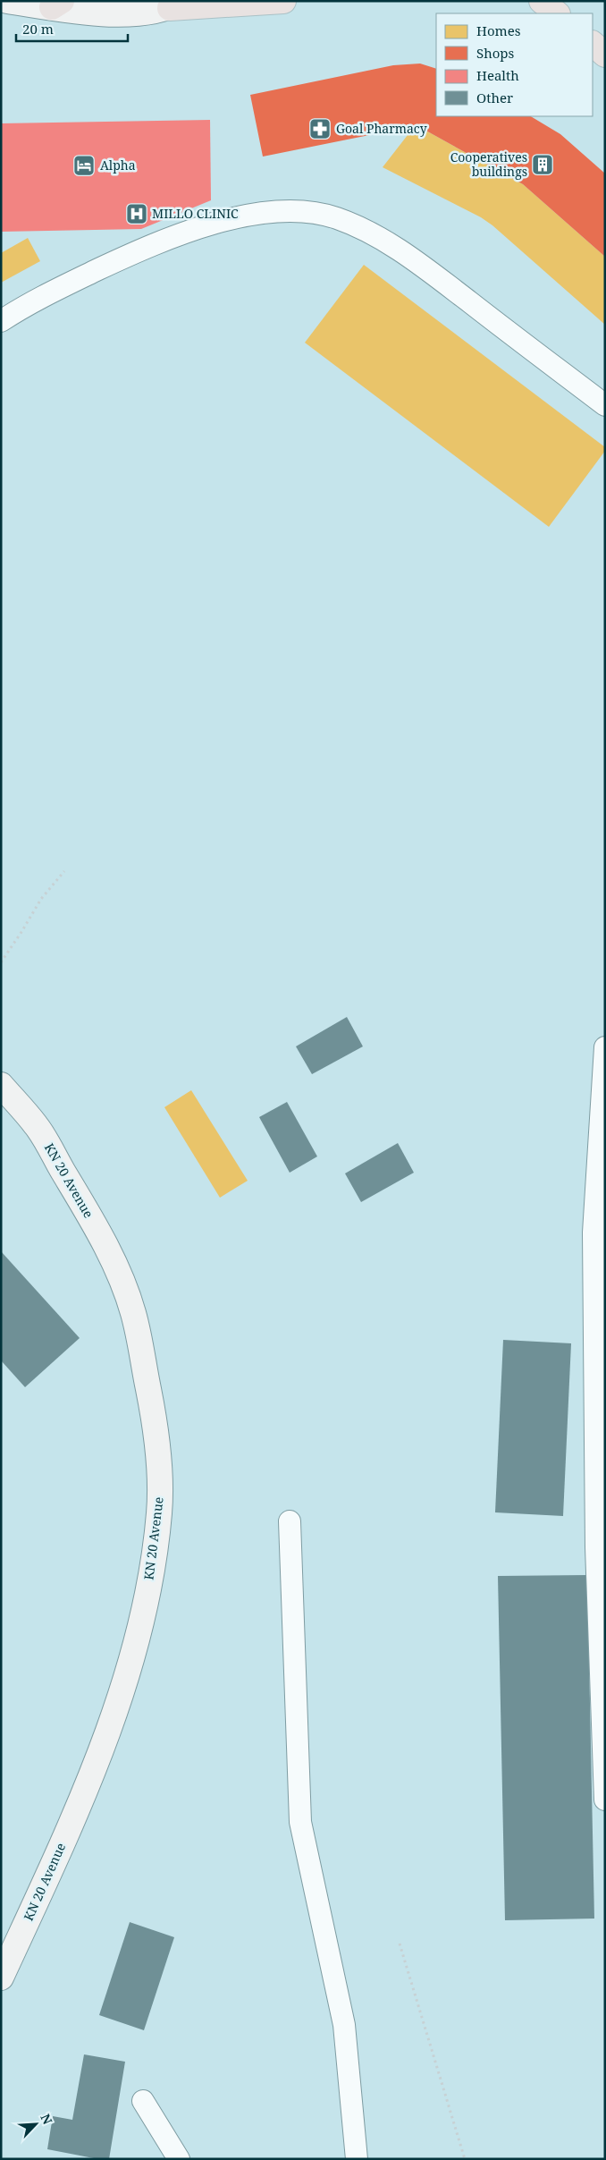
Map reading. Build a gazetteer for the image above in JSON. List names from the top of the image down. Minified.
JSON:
{"streets":{"main road":["KN 20 Avenue"]},"places":{"pharmacy":["Goal Pharmacy"],"building":["Cooperatives buildings"],"hotel":["Alpha"],"hospital":["MILLO CLINIC"]},"legend":["Homes","Shops","Health","Other"],"scale_bar":"20 m","north":"top right"}
